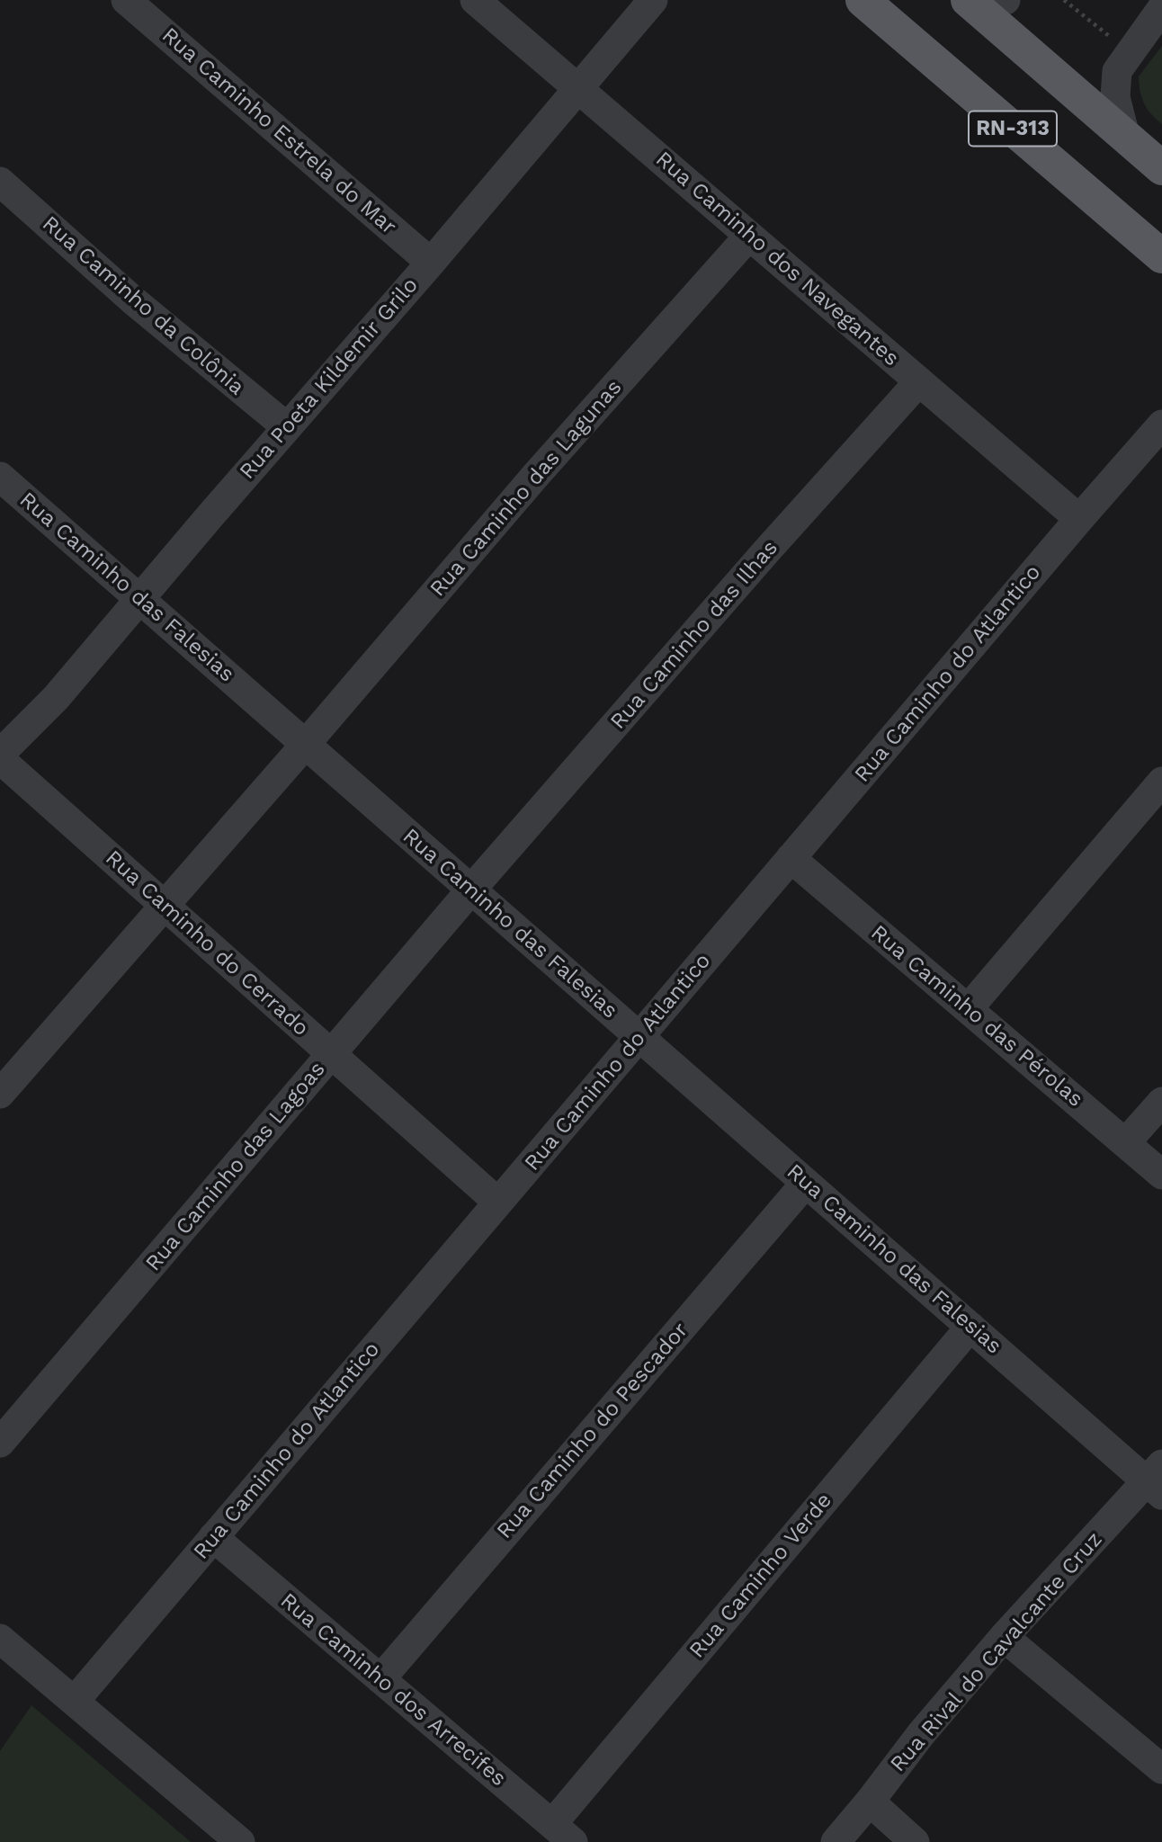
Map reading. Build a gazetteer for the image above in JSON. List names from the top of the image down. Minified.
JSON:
{"streets":{"main road":["RN-313"],"street":["Rua Caminho Estrela do Mar","Rua Caminho dos Navegantes","Rua Caminho da Colônia","Rua Poeta Kildemir Grilo","Rua Caminho das Lagunas","Rua Caminho das Falesias","Rua Caminho das Ilhas","Rua Caminho do Atlantico","Rua Caminho do Cerrado","Rua Caminho das Pérolas","Rua Caminho das Lagoas","Rua Caminho do Pescador","Rua Caminho Verde","Rua Rival do Cavalcante Cruz","Rua Caminho dos Arrecifes"]},"crossings":[["Rua Caminho Estrela do Mar","Rua Poeta Kildemir Grilo"],["Rua Caminho dos Navegantes","Rua Poeta Kildemir Grilo"],["Rua Caminho dos Navegantes","Rua Caminho das Lagunas"],["Rua Caminho dos Navegantes","Rua Caminho das Ilhas"],["Rua Caminho dos Navegantes","Rua Caminho do Atlantico"],["Rua Caminho da Colônia","Rua Poeta Kildemir Grilo"],["Rua Poeta Kildemir Grilo","Rua Caminho das Falesias"],["Rua Caminho das Lagunas","Rua Caminho das Falesias"],["Rua Caminho das Lagunas","Rua Caminho do Cerrado"],["Rua Caminho das Falesias","Rua Caminho das Ilhas"],["Rua Caminho das Falesias","Rua Caminho do Atlantico"],["Rua Caminho das Falesias","Rua Caminho das Lagoas"],["Rua Caminho das Falesias","Rua Caminho do Pescador"],["Rua Caminho das Falesias","Rua Caminho Verde"],["Rua Caminho das Falesias","Rua Rival do Cavalcante Cruz"],["Rua Caminho das Ilhas","Rua Caminho das Lagoas"],["Rua Caminho do Atlantico","Rua Caminho do Cerrado"],["Rua Caminho do Atlantico","Rua Caminho das Pérolas"],["Rua Caminho do Atlantico","Rua Caminho dos Arrecifes"],["Rua Caminho do Cerrado","Rua Caminho das Lagoas"],["Rua Caminho do Pescador","Rua Caminho dos Arrecifes"],["Rua Caminho Verde","Rua Caminho dos Arrecifes"]]}
